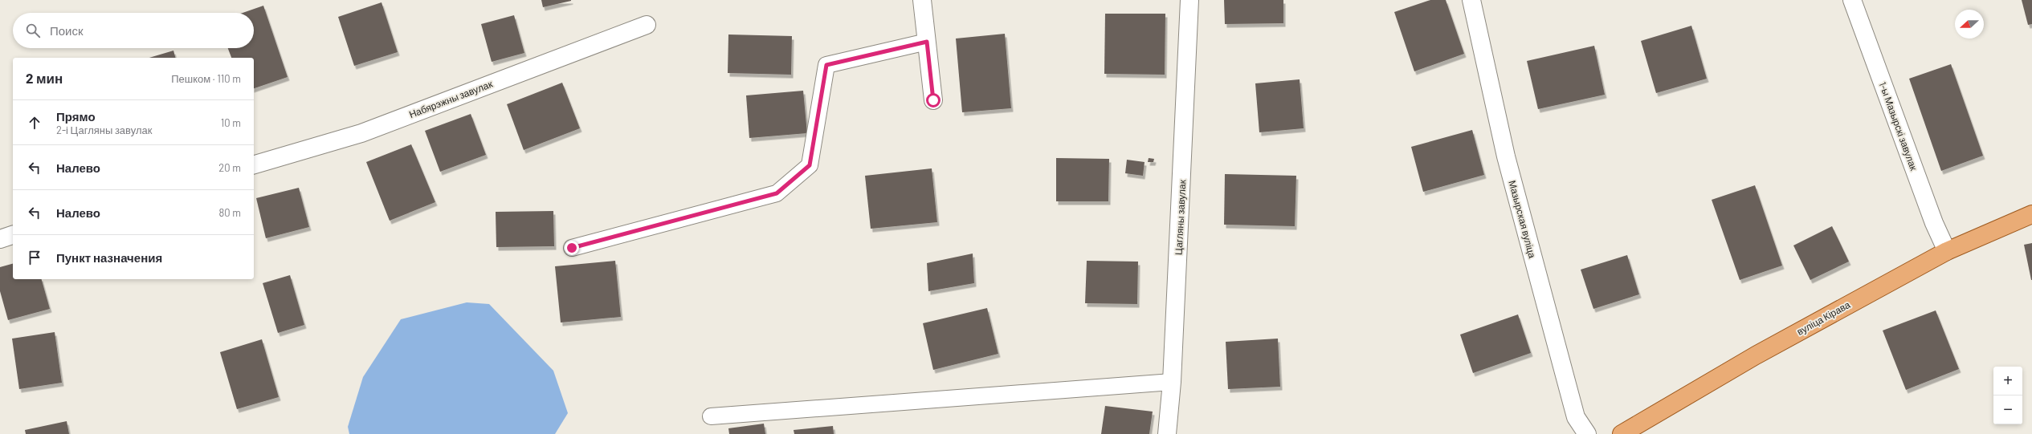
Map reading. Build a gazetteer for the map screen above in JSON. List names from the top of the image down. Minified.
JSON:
{"streets":{"main road":["вуліца Кірава"],"street":["Набярэжны завулак","1-ы Мазырскі завулак","Цагляны завулак","Мазырская вуліца"]},"crossings":[["1-ы Мазырскі завулак","вуліца Кірава"]],"north":"left","page":{"search":"Поиск","heading":["2 мин","Пешком · 110 m"],"list":[["Прямо","2-і Цагляны завулак","10 m"],["Налево","20 m"],["Налево","80 m"],"Пункт назначения"],"map_buttons":["+","−"]}}
